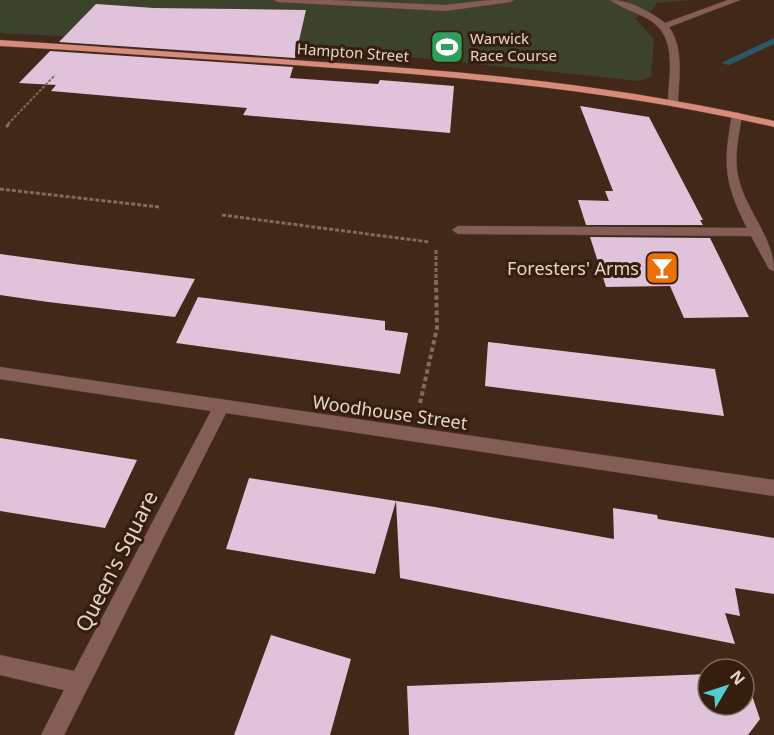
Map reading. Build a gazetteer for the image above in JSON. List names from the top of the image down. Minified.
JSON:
{"streets":{"main road":["Hampton Street"],"street":["Woodhouse Street","Queen's Square"]},"crossings":[["Woodhouse Street","Queen's Square"]],"places":{"sports":["Warwick Race Course"],"bar":["Foresters' Arms"]},"north":"top right"}
